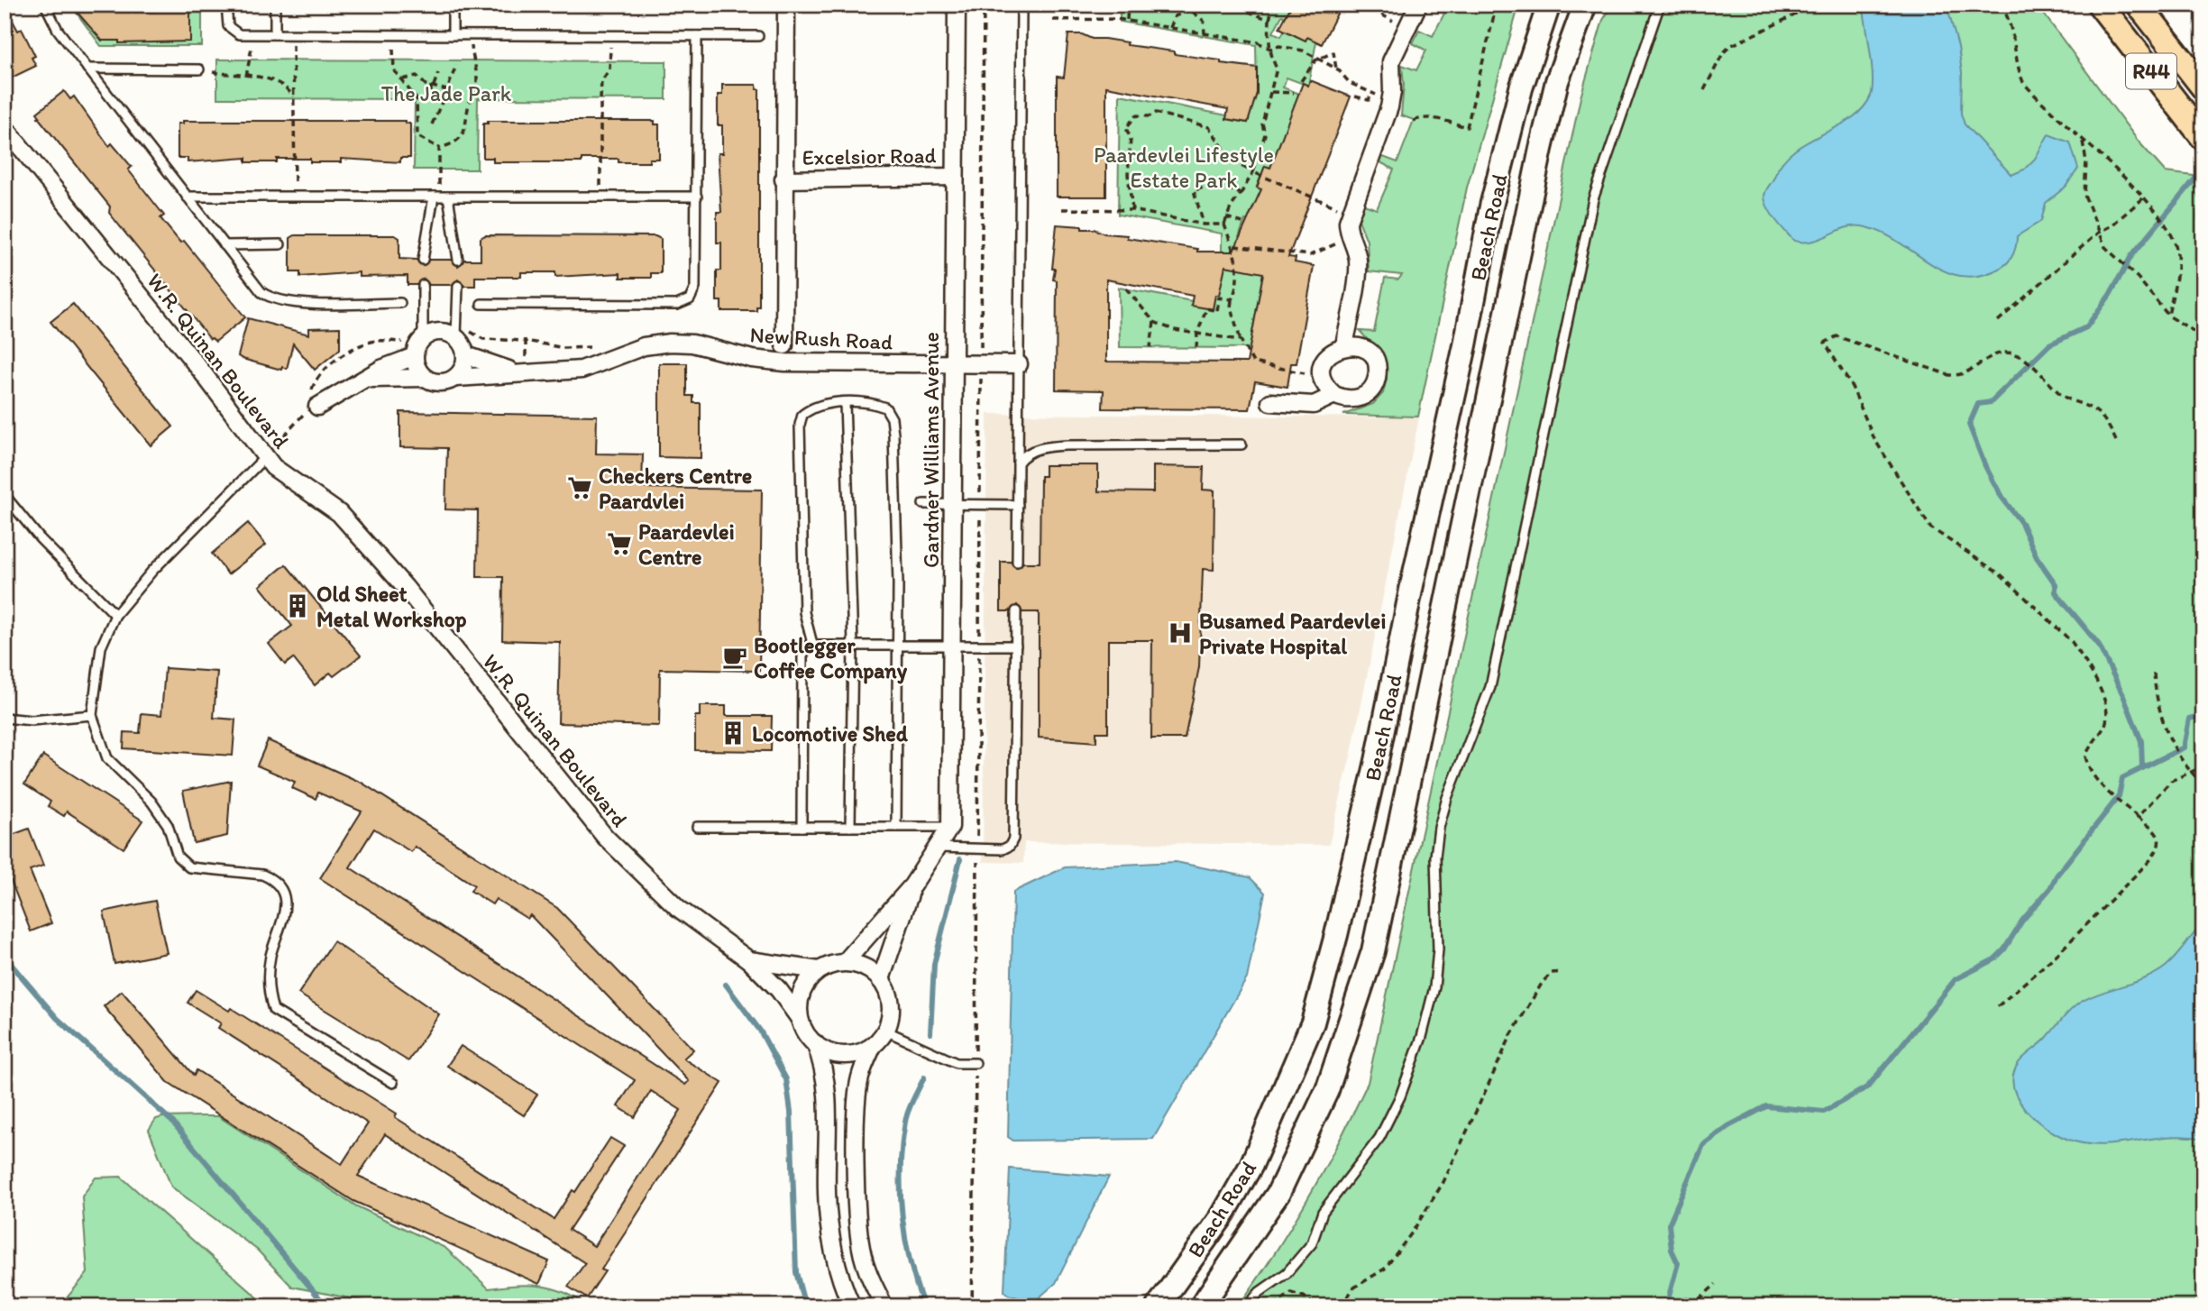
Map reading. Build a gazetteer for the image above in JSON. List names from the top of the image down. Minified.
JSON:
{"streets":{"main road":["R44","Beach Road"],"street":["Excelsior Road","New Rush Road","W.R. Quinan Boulevard","Gardner Williams Avenue"]},"crossings":[["Excelsior Road","Gardner Williams Avenue"],["New Rush Road","Gardner Williams Avenue"]],"parks":["The Jade Park","Paardevlei Lifestyle Estate Park"],"places":{"supermarket":["Checkers Centre Paardvlei","Paardevlei Centre"],"building":["Old Sheet Metal Workshop","Locomotive Shed"],"hospital":["Busamed Paardevlei Private Hospital"],"cafe":["Bootlegger Coffee Company"]}}
